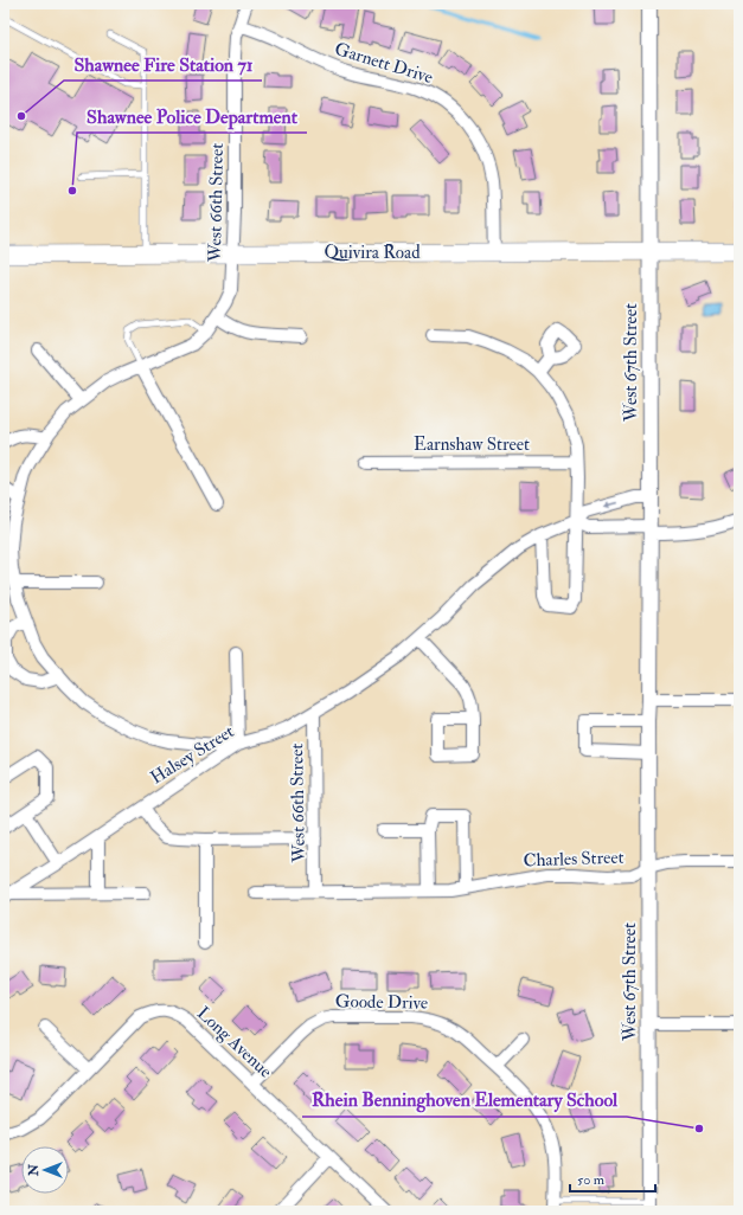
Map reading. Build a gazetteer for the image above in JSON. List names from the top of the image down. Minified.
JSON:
{"streets":{"main road":["Quivira Road"],"street":["Garnett Drive","West 66th Street","West 67th Street","Earnshaw Street","Halsey Street","Charles Street","Goode Drive","Long Avenue"]},"crossings":[["Garnett Drive","West 66th Street"],["Garnett Drive","Quivira Road"],["West 66th Street","Quivira Road"],["West 66th Street","Halsey Street"],["West 66th Street","Charles Street"],["Quivira Road","West 67th Street"],["West 67th Street","Halsey Street"],["West 67th Street","Charles Street"],["Goode Drive","Long Avenue"]],"places":["Shawnee Fire Station 71","Shawnee Police Department","Rhein Benninghoven Elementary School"],"scale_bar":"50 m","north":"left"}
